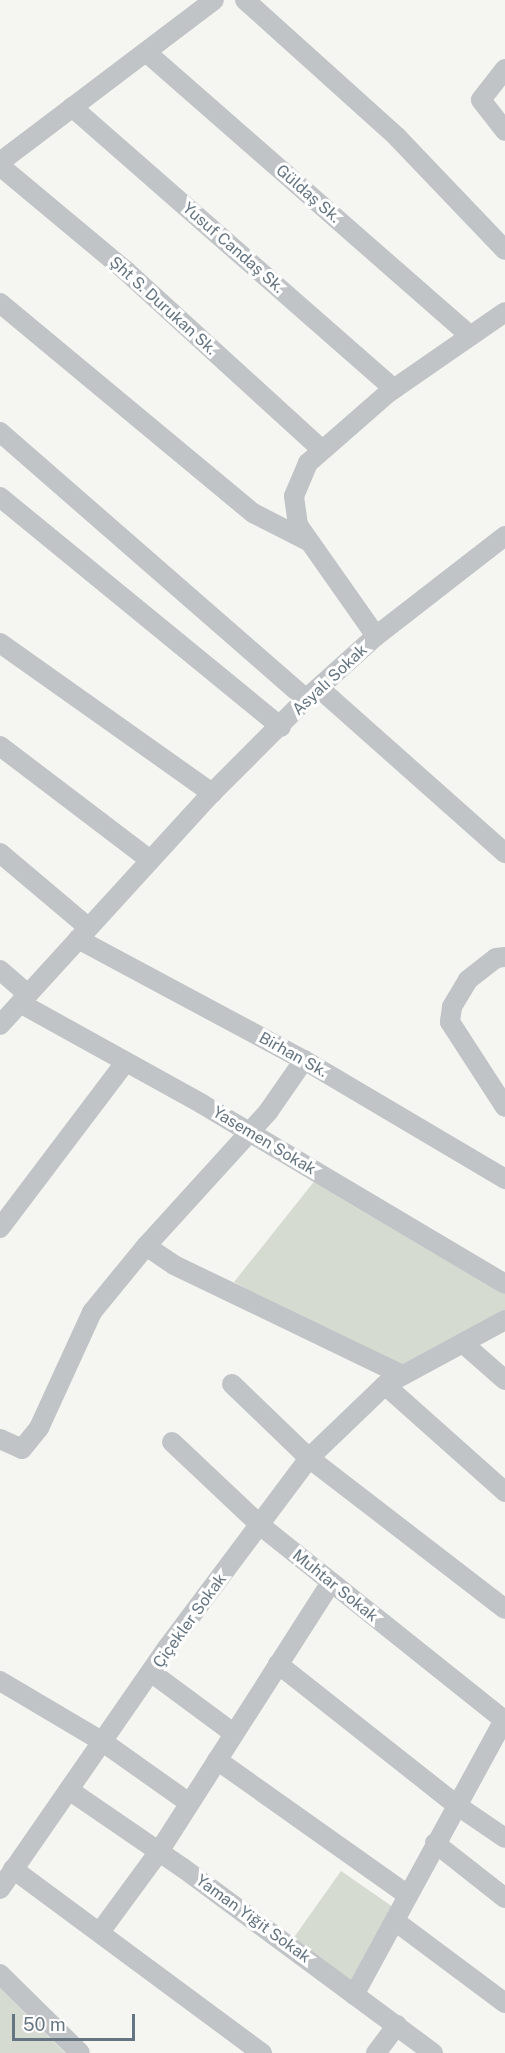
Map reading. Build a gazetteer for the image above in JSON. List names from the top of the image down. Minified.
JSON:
{"streets":{"street":["Güldaş Sk.","Yusuf Candaş Sk.","Şht S. Durukan Sk.","Asyalı Sokak","Birhan Sk.","Yasemen Sokak","Muhtar Sokak","Çiçekler Sokak","Yaman Yiğit Sokak"]},"crossings":[["Güldaş Sk.","Asyalı Sokak"],["Yusuf Candaş Sk.","Asyalı Sokak"],["Şht S. Durukan Sk.","Asyalı Sokak"],["Asyalı Sokak","Birhan Sk."],["Asyalı Sokak","Yasemen Sokak"],["Muhtar Sokak","Çiçekler Sokak"],["Çiçekler Sokak","Yaman Yiğit Sokak"]],"scale_bar":"50 m"}
